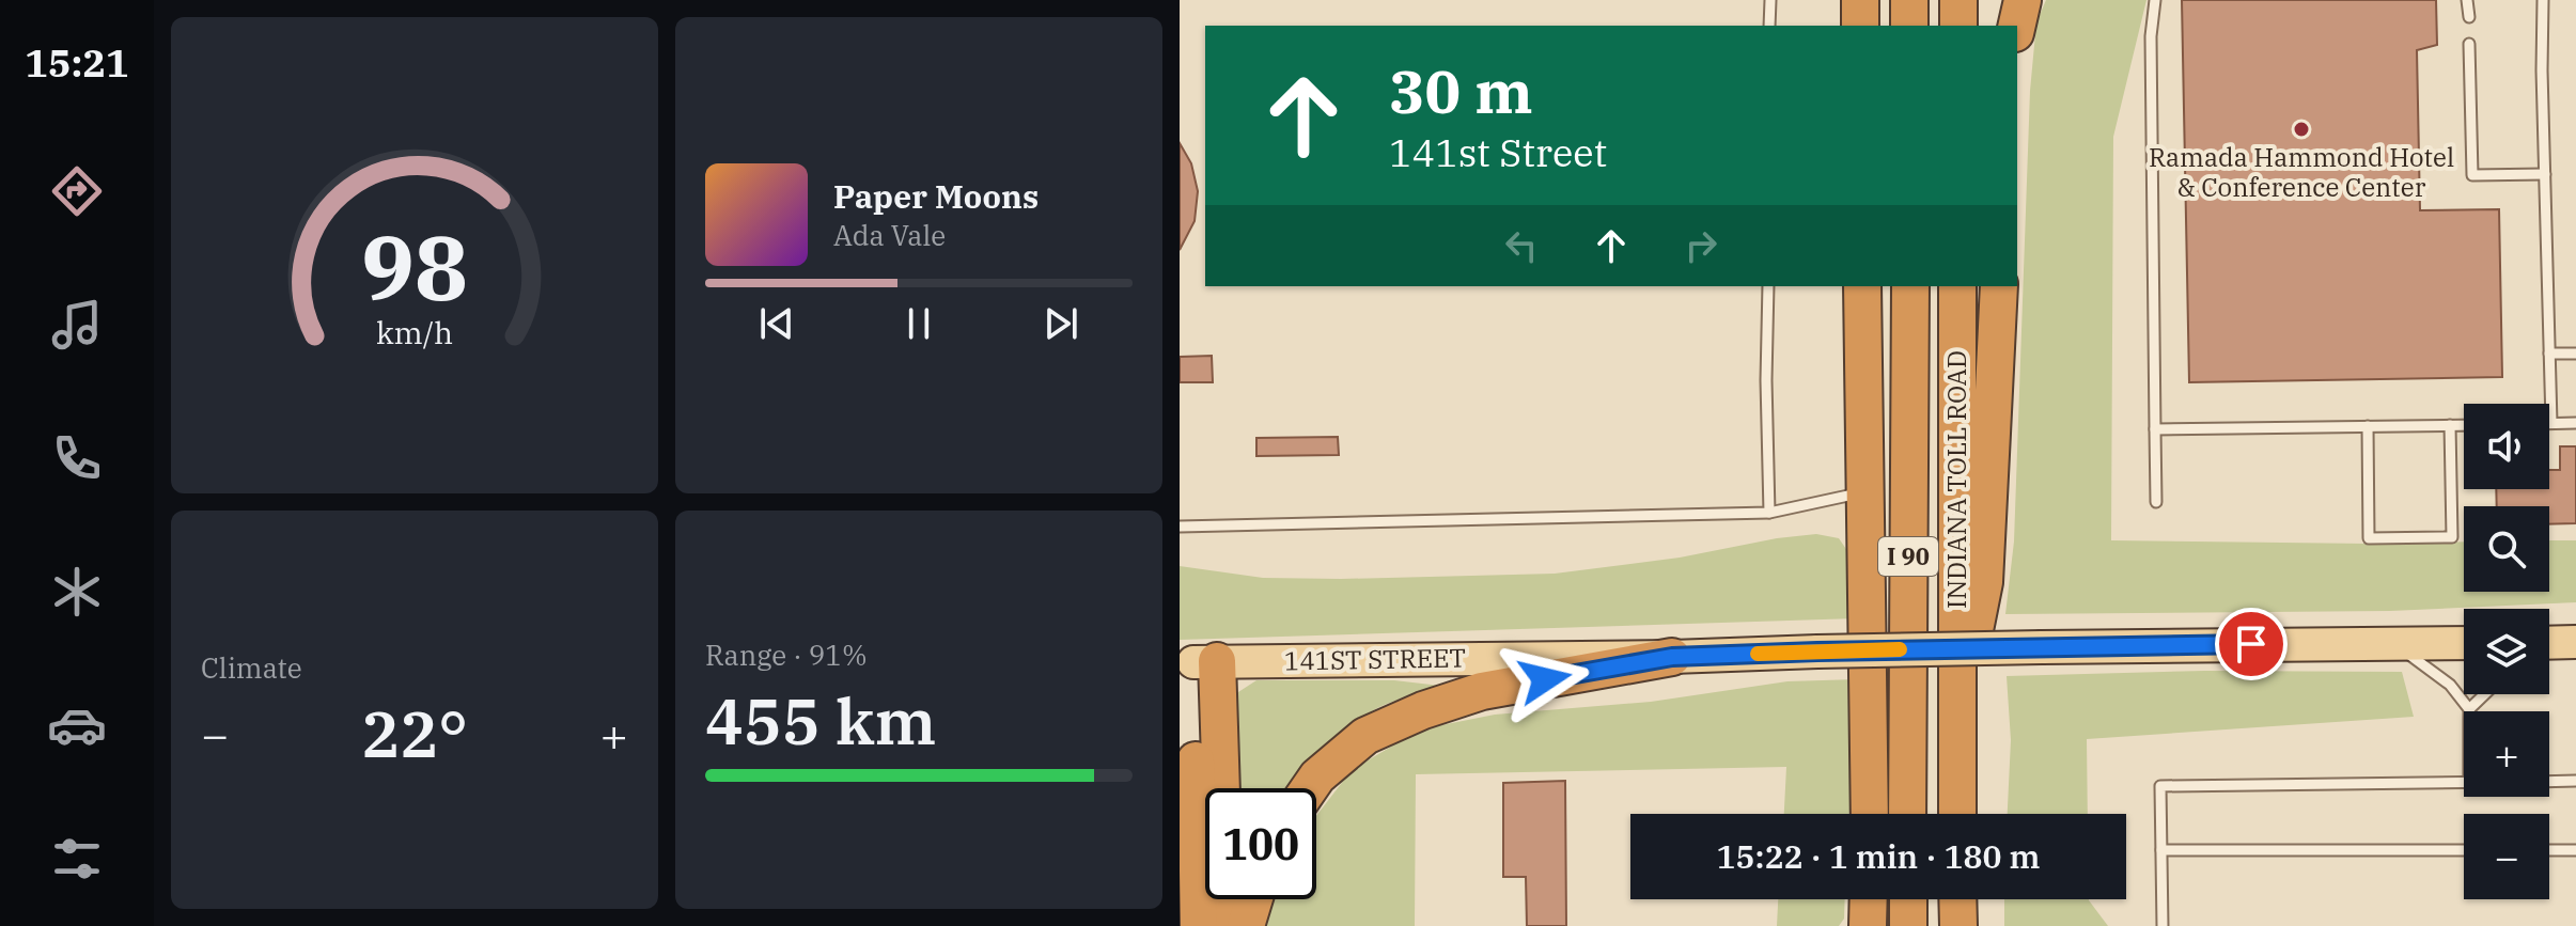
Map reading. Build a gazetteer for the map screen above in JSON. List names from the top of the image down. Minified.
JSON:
{"streets":{"highway":["INDIANA TOLL ROAD","I 90"],"main road":["141ST STREET"]},"places":["Ramada Hammond Hotel & Conference Center"],"page":{"tabs":"15:21","turn":["30 m","141st Street"],"song":["Paper Moons","Ada Vale"],"map_buttons":["+","−"],"tile":["Climate",["Range · 91%","455 km"]],"heat":["−","22°","+"],"limit":"100","trip":"15:22 · 1 min · 180 m","gauge":["98","km/h"]}}
